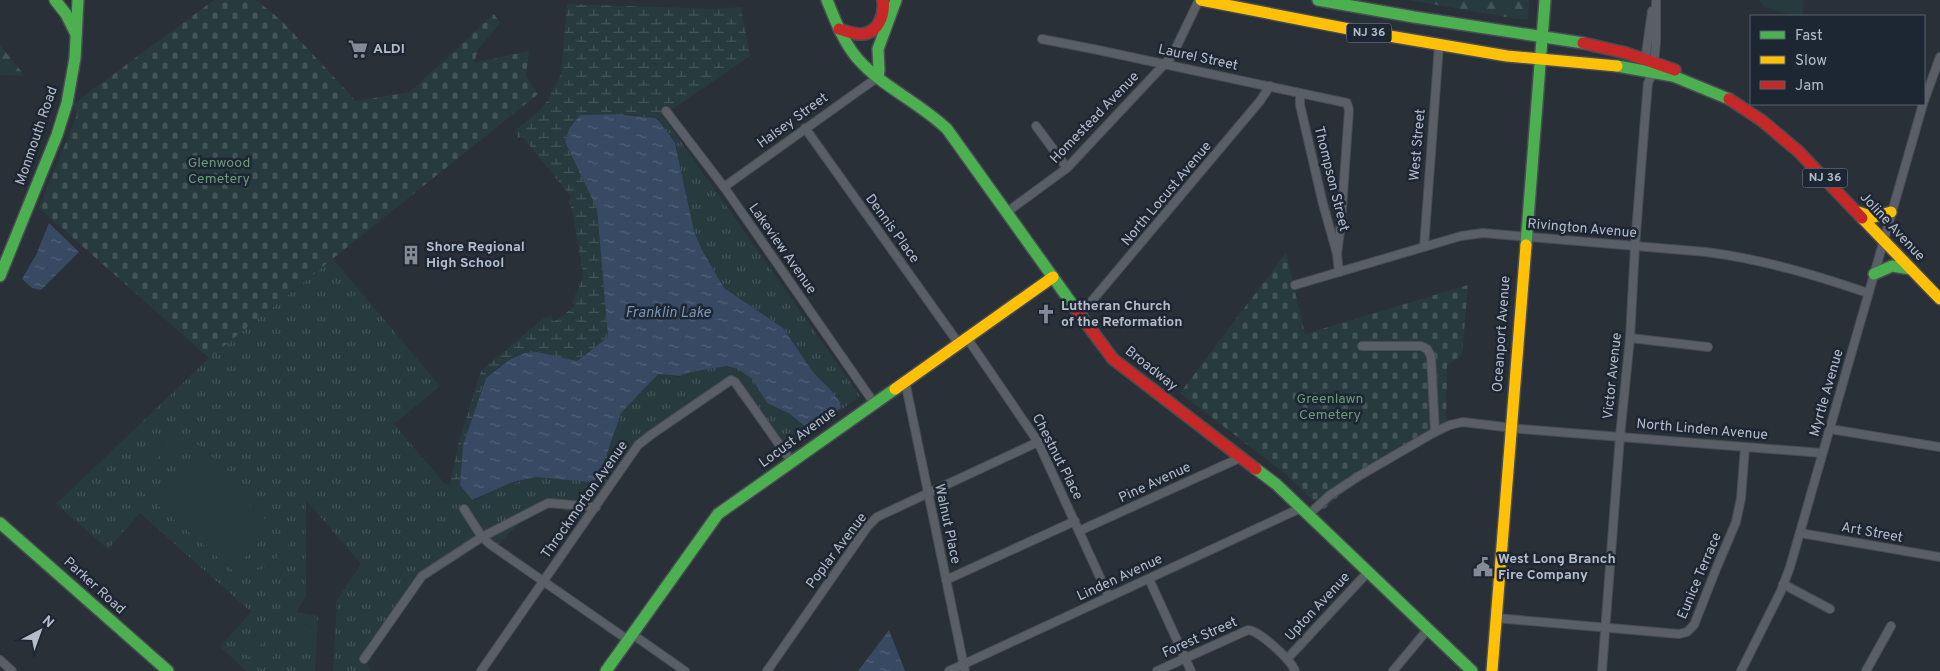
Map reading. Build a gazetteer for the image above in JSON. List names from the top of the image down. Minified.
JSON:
{"streets":{"main road":["NJ 36","Monmouth Road","Joline Avenue","Oceanport Avenue","Broadway","Locust Avenue","Parker Road"],"street":["Laurel Street","Homestead Avenue","Halsey Street","West Street","Thompson Street","North Locust Avenue","Dennis Place","Rivington Avenue","Lakeview Avenue","Victor Avenue","Myrtle Avenue","North Linden Avenue","Chestnut Place","Pine Avenue","Throckmorton Avenue","Walnut Place","Art Street","Poplar Avenue","Eunice Terrace","Linden Avenue","Upton Avenue","Forest Street"]},"crossings":[["NJ 36","Homestead Avenue"],["NJ 36","West Street"],["NJ 36","Joline Avenue"],["NJ 36","Oceanport Avenue"],["NJ 36","Victor Avenue"],["Laurel Street","Homestead Avenue"],["Laurel Street","Thompson Street"],["Laurel Street","North Locust Avenue"],["Homestead Avenue","Broadway"],["Halsey Street","Dennis Place"],["Halsey Street","Lakeview Avenue"],["Halsey Street","Broadway"],["West Street","Rivington Avenue"],["Thompson Street","Rivington Avenue"],["North Locust Avenue","Broadway"],["Joline Avenue","Victor Avenue"],["Joline Avenue","Myrtle Avenue"],["Dennis Place","Locust Avenue"],["Dennis Place","Chestnut Place"],["Rivington Avenue","Oceanport Avenue"],["Rivington Avenue","Victor Avenue"],["Rivington Avenue","Myrtle Avenue"],["Lakeview Avenue","Locust Avenue"],["Oceanport Avenue","North Linden Avenue"],["Oceanport Avenue","Eunice Terrace"],["Broadway","North Linden Avenue"],["Broadway","Locust Avenue"],["Broadway","Pine Avenue"],["Broadway","Linden Avenue"],["Broadway","Upton Avenue"],["Victor Avenue","North Linden Avenue"],["Victor Avenue","Eunice Terrace"],["Myrtle Avenue","North Linden Avenue"],["Myrtle Avenue","Art Street"],["North Linden Avenue","Eunice Terrace"],["North Linden Avenue","Linden Avenue"],["Locust Avenue","Chestnut Place"],["Locust Avenue","Throckmorton Avenue"],["Locust Avenue","Walnut Place"],["Chestnut Place","Pine Avenue"],["Chestnut Place","Poplar Avenue"],["Chestnut Place","Linden Avenue"],["Walnut Place","Poplar Avenue"],["Walnut Place","Linden Avenue"],["Upton Avenue","Forest Street"]],"water":["Franklin Lake"],"parks":["Glenwood Cemetery","Greenlawn Cemetery"],"places":{"supermarket":["ALDI"],"building":["Shore Regional High School"],"church":["Lutheran Church of the Reformation"],"public building":["West Long Branch Fire Company"]},"legend":["Fast","Slow","Jam"],"north":"top right"}
